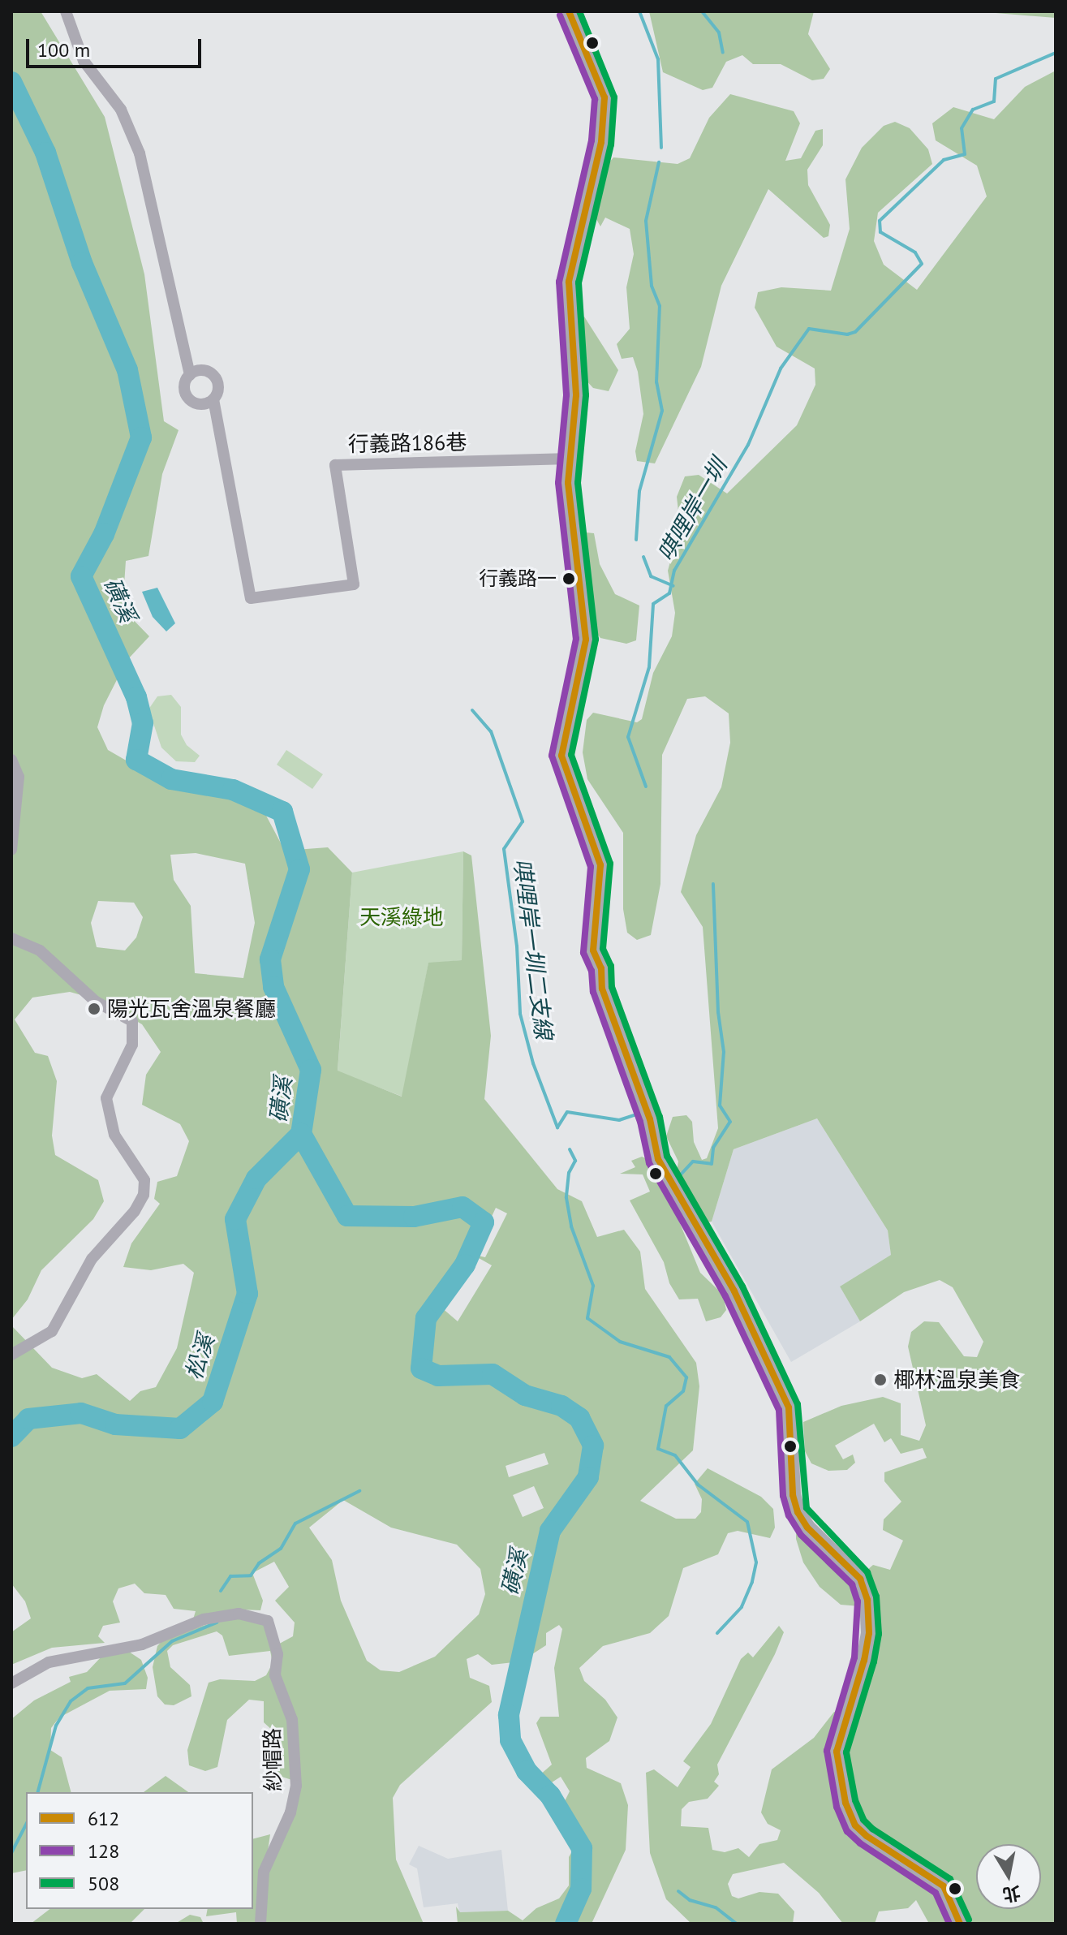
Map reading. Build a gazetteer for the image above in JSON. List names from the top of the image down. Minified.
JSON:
{"streets":{"street":["行義路186巷","紗帽路"]},"water":["唭哩岸一圳","磺溪","唭哩岸一圳二支線","松溪"],"parks":["天溪綠地"],"places":["行義路一","陽光瓦舍溫泉餐廳","椰林溫泉美食"],"lines":["transit line 612","transit line 508","transit line 128"],"legend":["612","128","508"],"scale_bar":"100 m","north":"bottom"}
